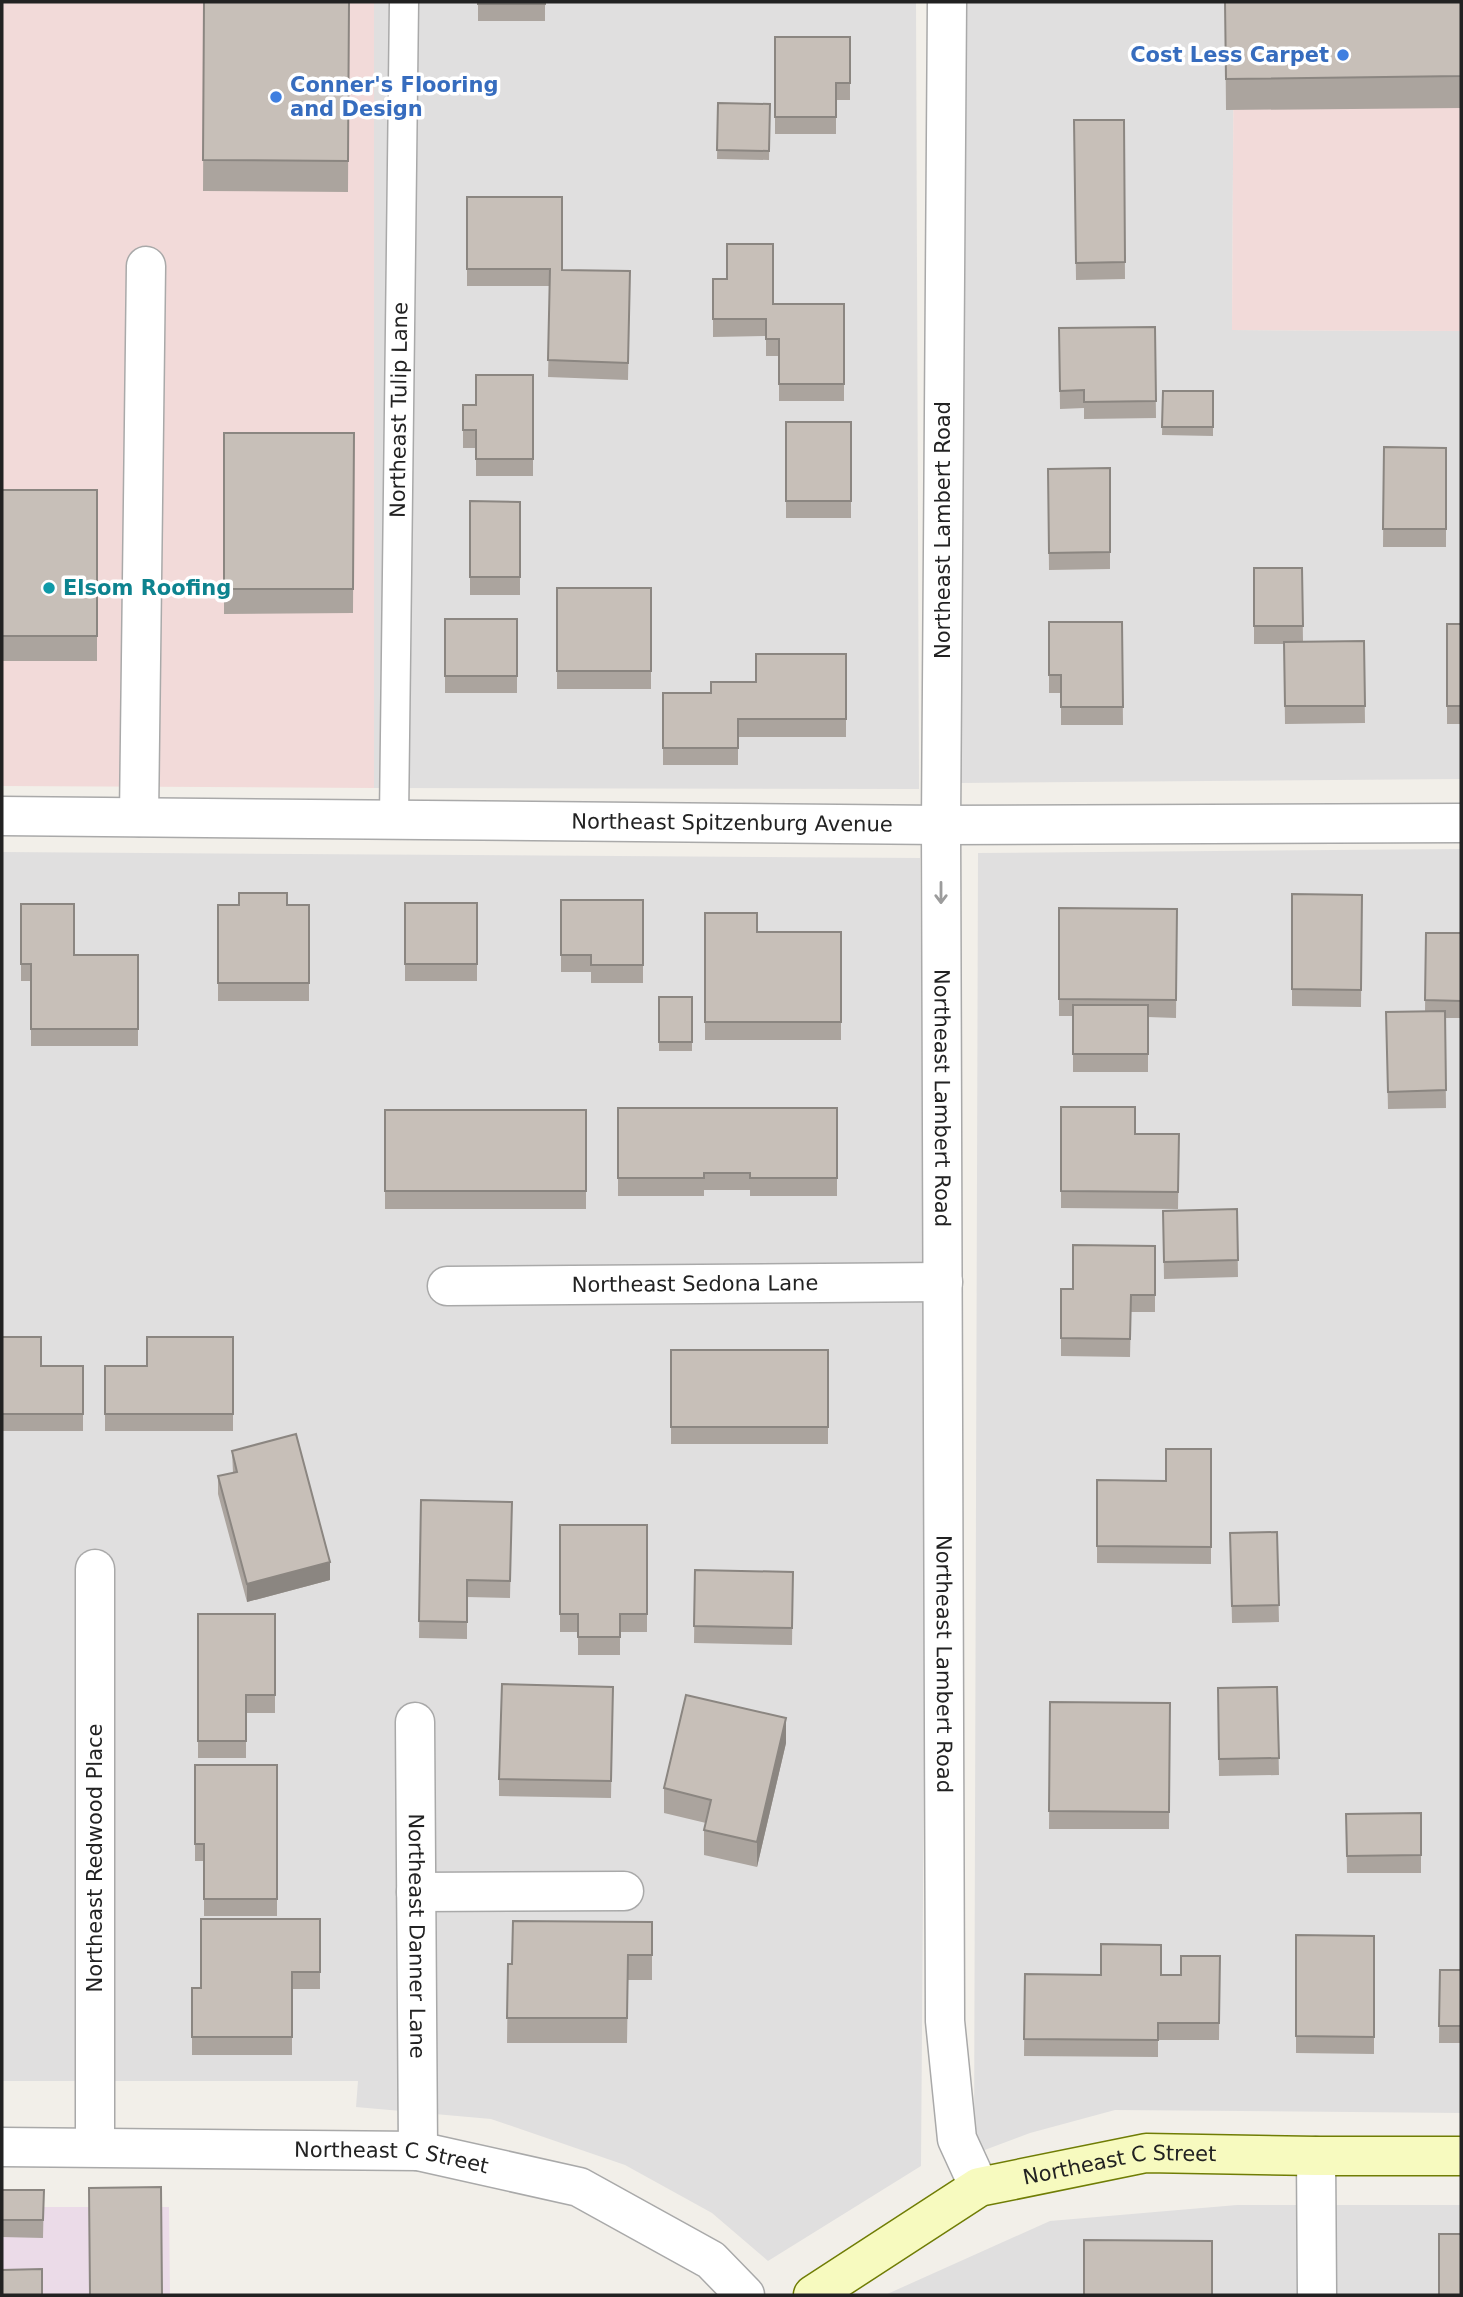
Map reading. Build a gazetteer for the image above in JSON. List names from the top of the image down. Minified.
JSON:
{"streets":{"main road":["Northeast C Street"],"street":["Northeast Lambert Road","Northeast Spitzenburg Avenue","Northeast Sedona Lane","Northeast Redwood Place","Northeast Danner Lane"],"lane":["Northeast Tulip Lane"]},"crossings":[["Northeast Tulip Lane","Northeast Spitzenburg Avenue"],["Northeast Lambert Road","Northeast Spitzenburg Avenue"],["Northeast Lambert Road","Northeast Sedona Lane"],["Northeast Lambert Road","Northeast C Street"],["Northeast Redwood Place","Northeast C Street"],["Northeast Danner Lane","Northeast C Street"]],"places":["Cost Less Carpet","Conner's Flooring and Design","Elsom Roofing"]}
